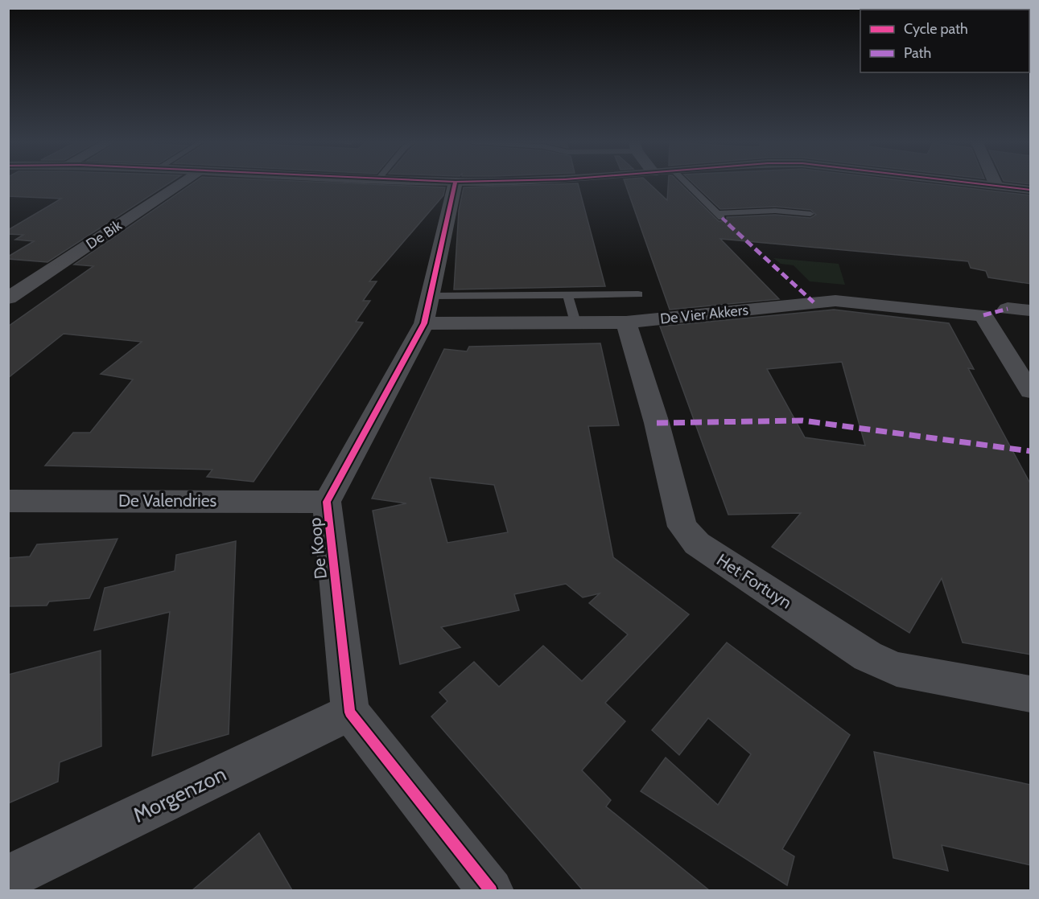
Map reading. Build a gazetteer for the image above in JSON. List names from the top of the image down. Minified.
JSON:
{"streets":{"street":["De Bik","De Vier Akkers","De Valendries","De Koop","Het Fortuyn","Morgenzon"]},"crossings":[["De Vier Akkers","De Koop"],["De Vier Akkers","Het Fortuyn"],["De Valendries","De Koop"],["De Koop","Morgenzon"]],"legend":["Cycle path","Path"]}
